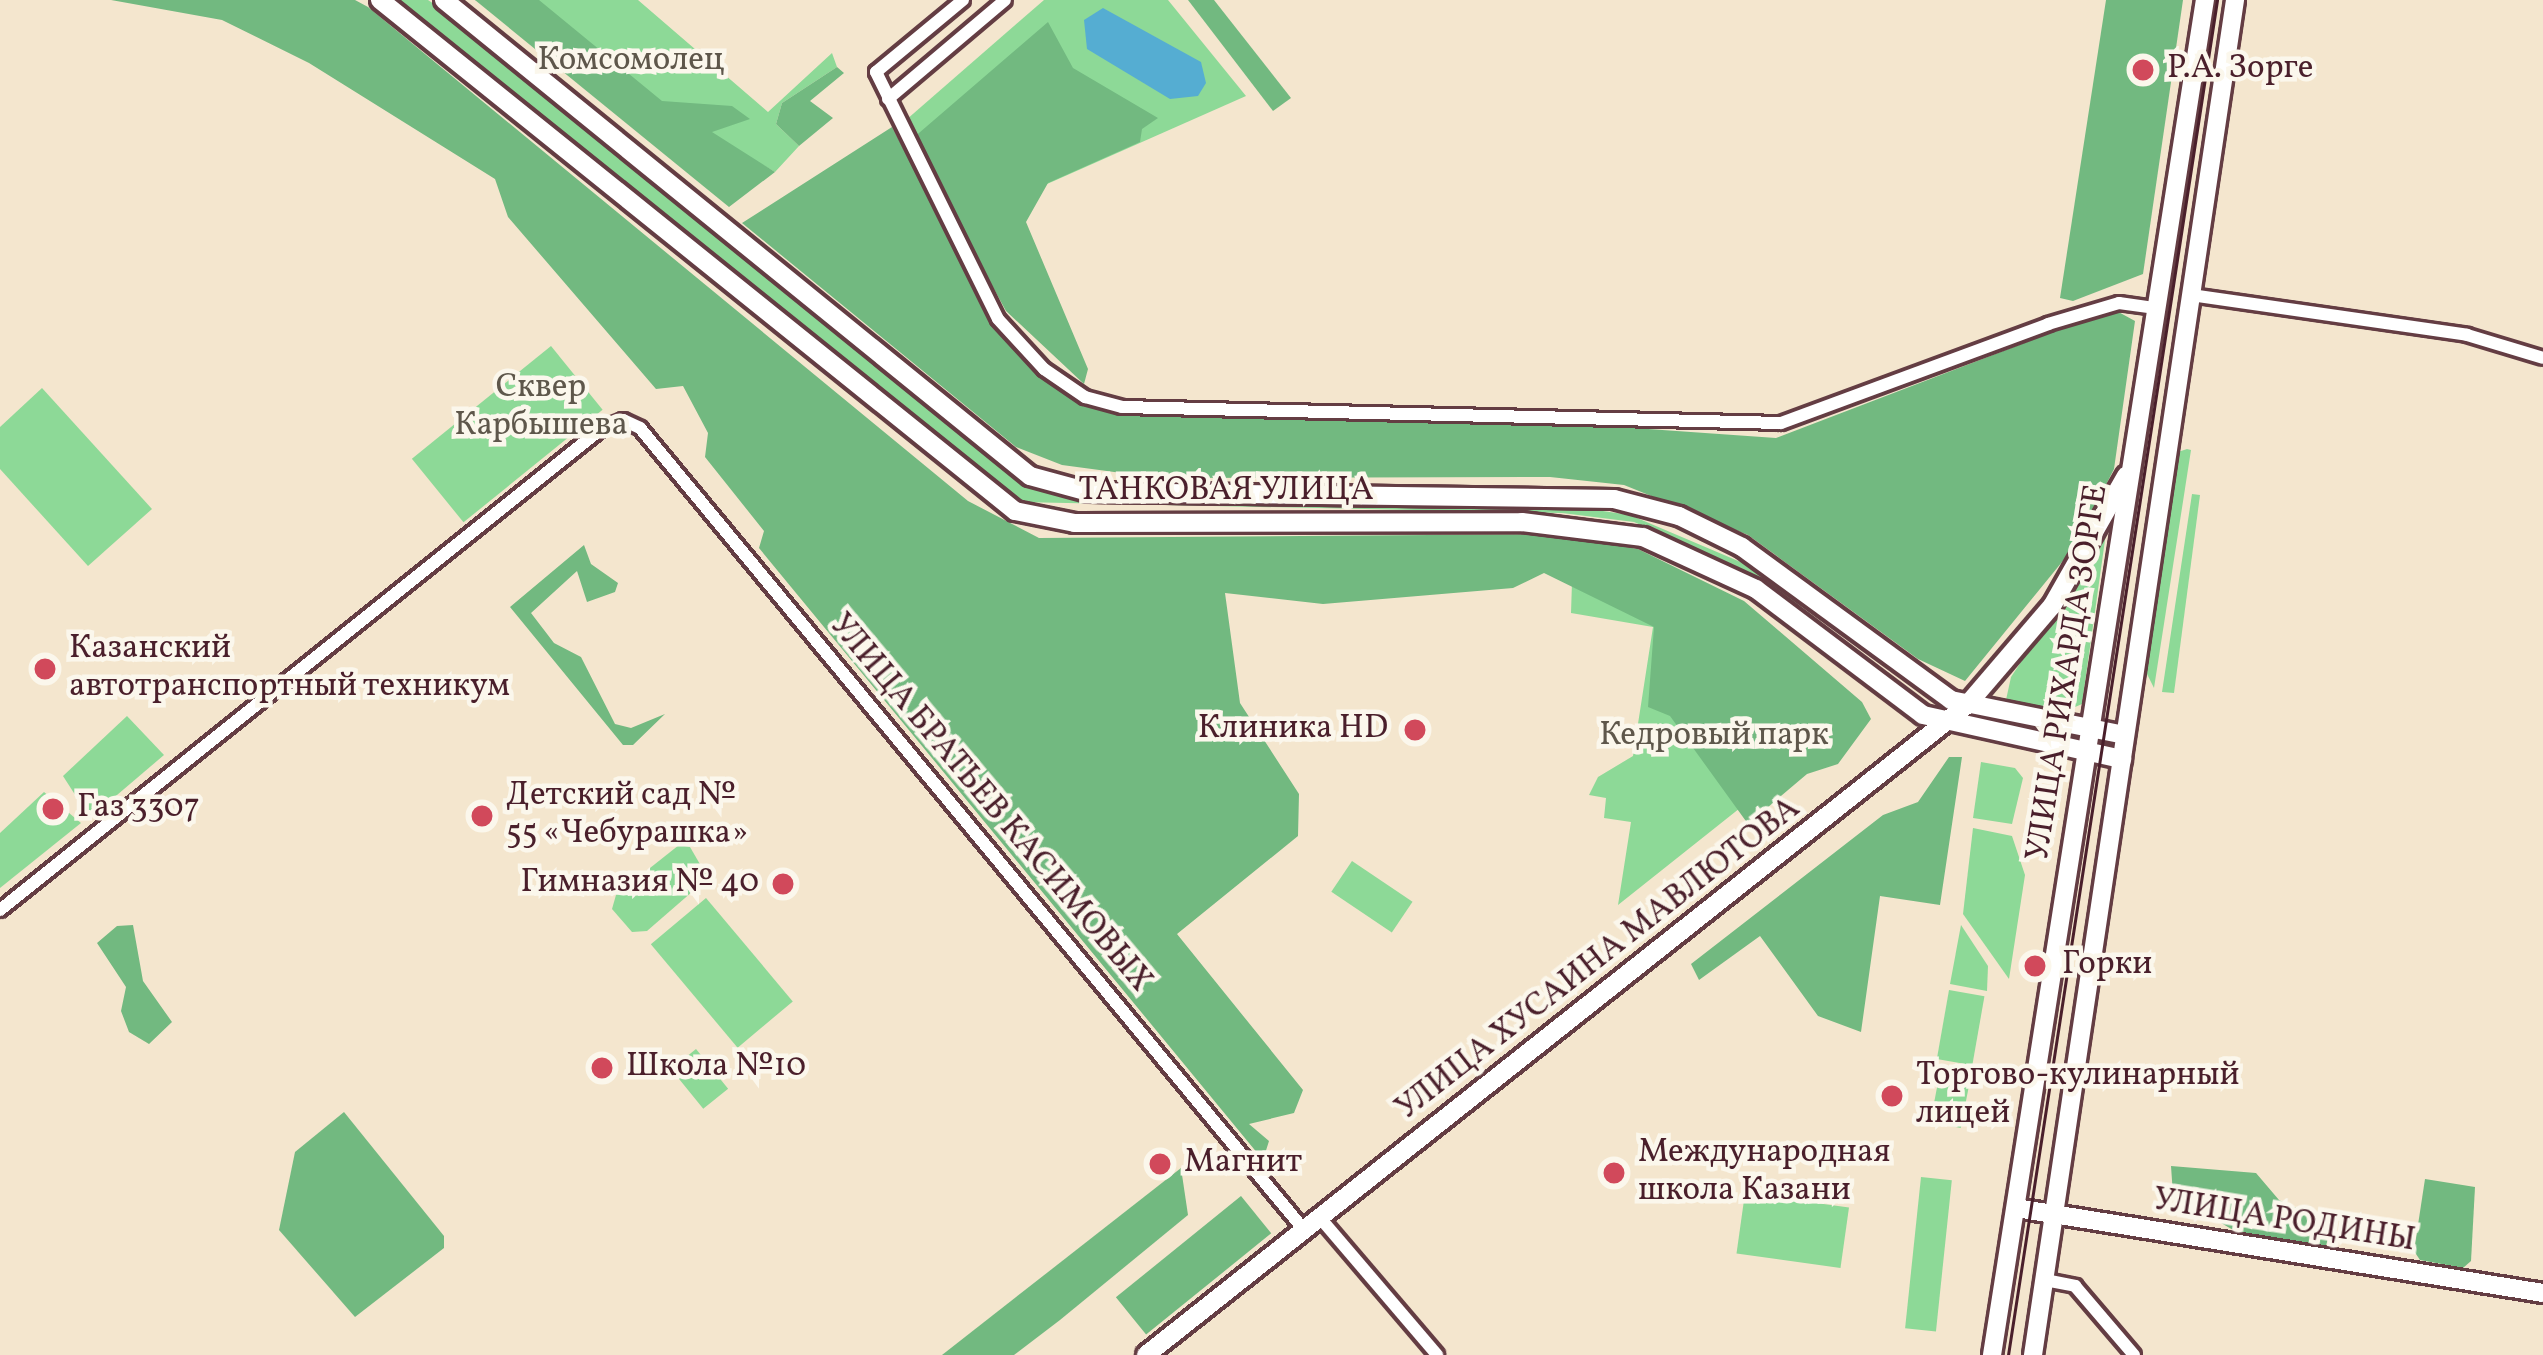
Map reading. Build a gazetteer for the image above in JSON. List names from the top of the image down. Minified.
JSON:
{"streets":{"main road":["ТАНКОВАЯ УЛИЦА","УЛИЦА РИХАРДА ЗОРГЕ","УЛИЦА ХУСАИНА МАВЛЮТОВА","УЛИЦА РОДИНЫ"],"street":["УЛИЦА БРАТЬЕВ КАСИМОВЫХ"]},"crossings":[["ТАНКОВАЯ УЛИЦА","УЛИЦА РИХАРДА ЗОРГЕ"],["ТАНКОВАЯ УЛИЦА","УЛИЦА ХУСАИНА МАВЛЮТОВА"],["УЛИЦА РИХАРДА ЗОРГЕ","УЛИЦА ХУСАИНА МАВЛЮТОВА"],["УЛИЦА РИХАРДА ЗОРГЕ","УЛИЦА РОДИНЫ"],["УЛИЦА БРАТЬЕВ КАСИМОВЫХ","УЛИЦА ХУСАИНА МАВЛЮТОВА"]],"parks":["Комсомолец","Сквер Карбышева","Кедровый парк"],"places":["Р.А. Зорге","Казанский автотранспортный техникум","Клиника HD","Газ 3307","Детский сад № 55 «Чебурашка»","Гимназия № 40","Горки","Школа №10","Торгово-кулинарный лицей","Магнит","Международная школа Казани"]}
